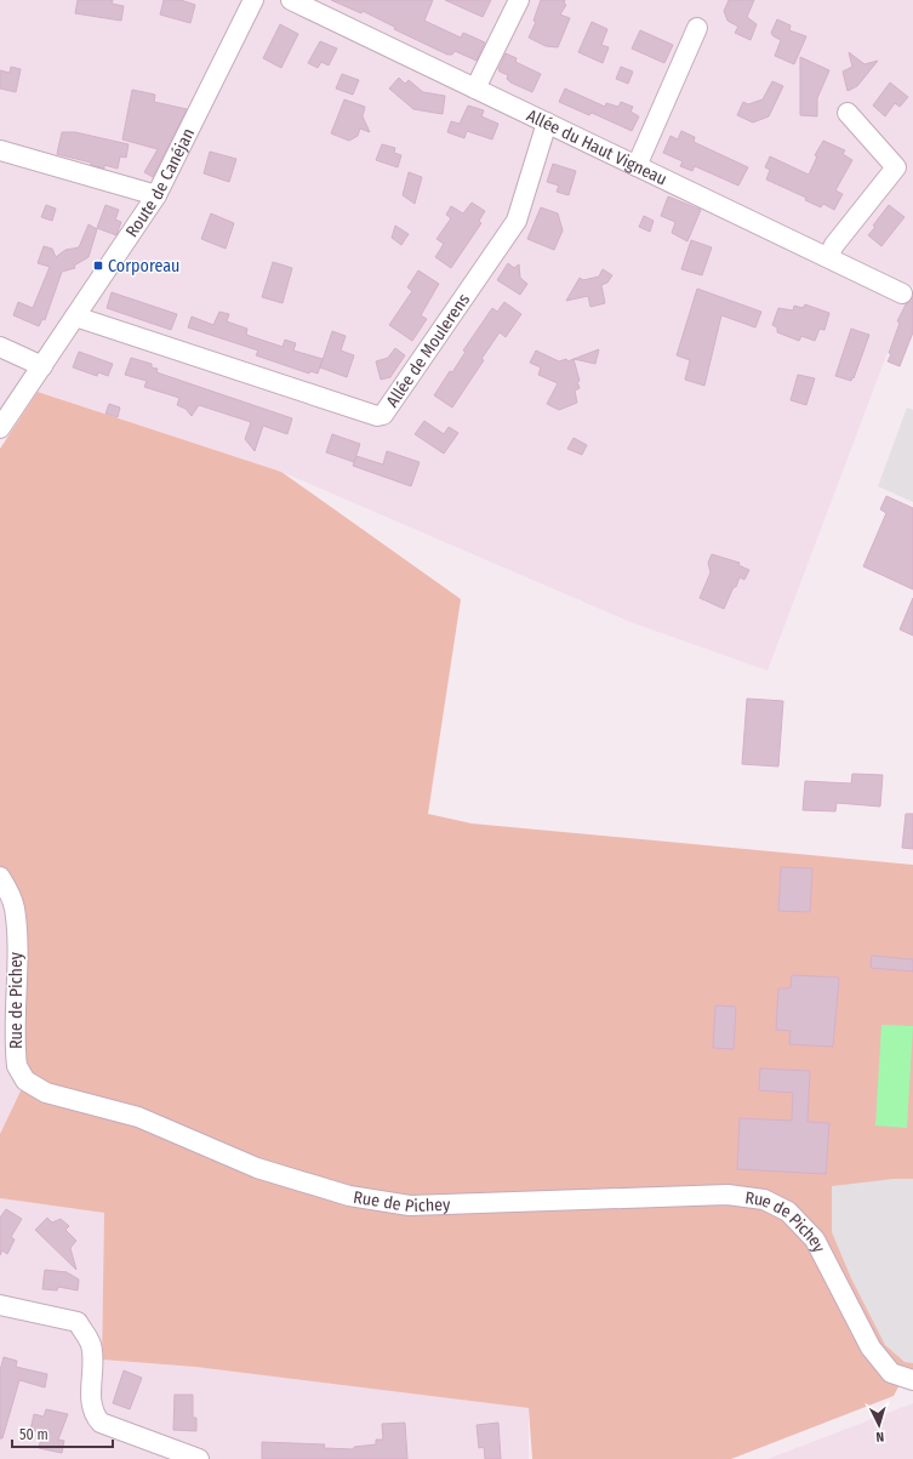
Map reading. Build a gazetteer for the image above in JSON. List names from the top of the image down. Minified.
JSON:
{"streets":{"street":["Allée du Haut Vigneau","Route de Canéjan","Allée de Moulerens","Rue de Pichey"]},"crossings":[["Allée du Haut Vigneau","Allée de Moulerens"],["Route de Canéjan","Allée de Moulerens"]],"places":{"transit":["Corporeau"]},"scale_bar":"50 m","north":"bottom"}
